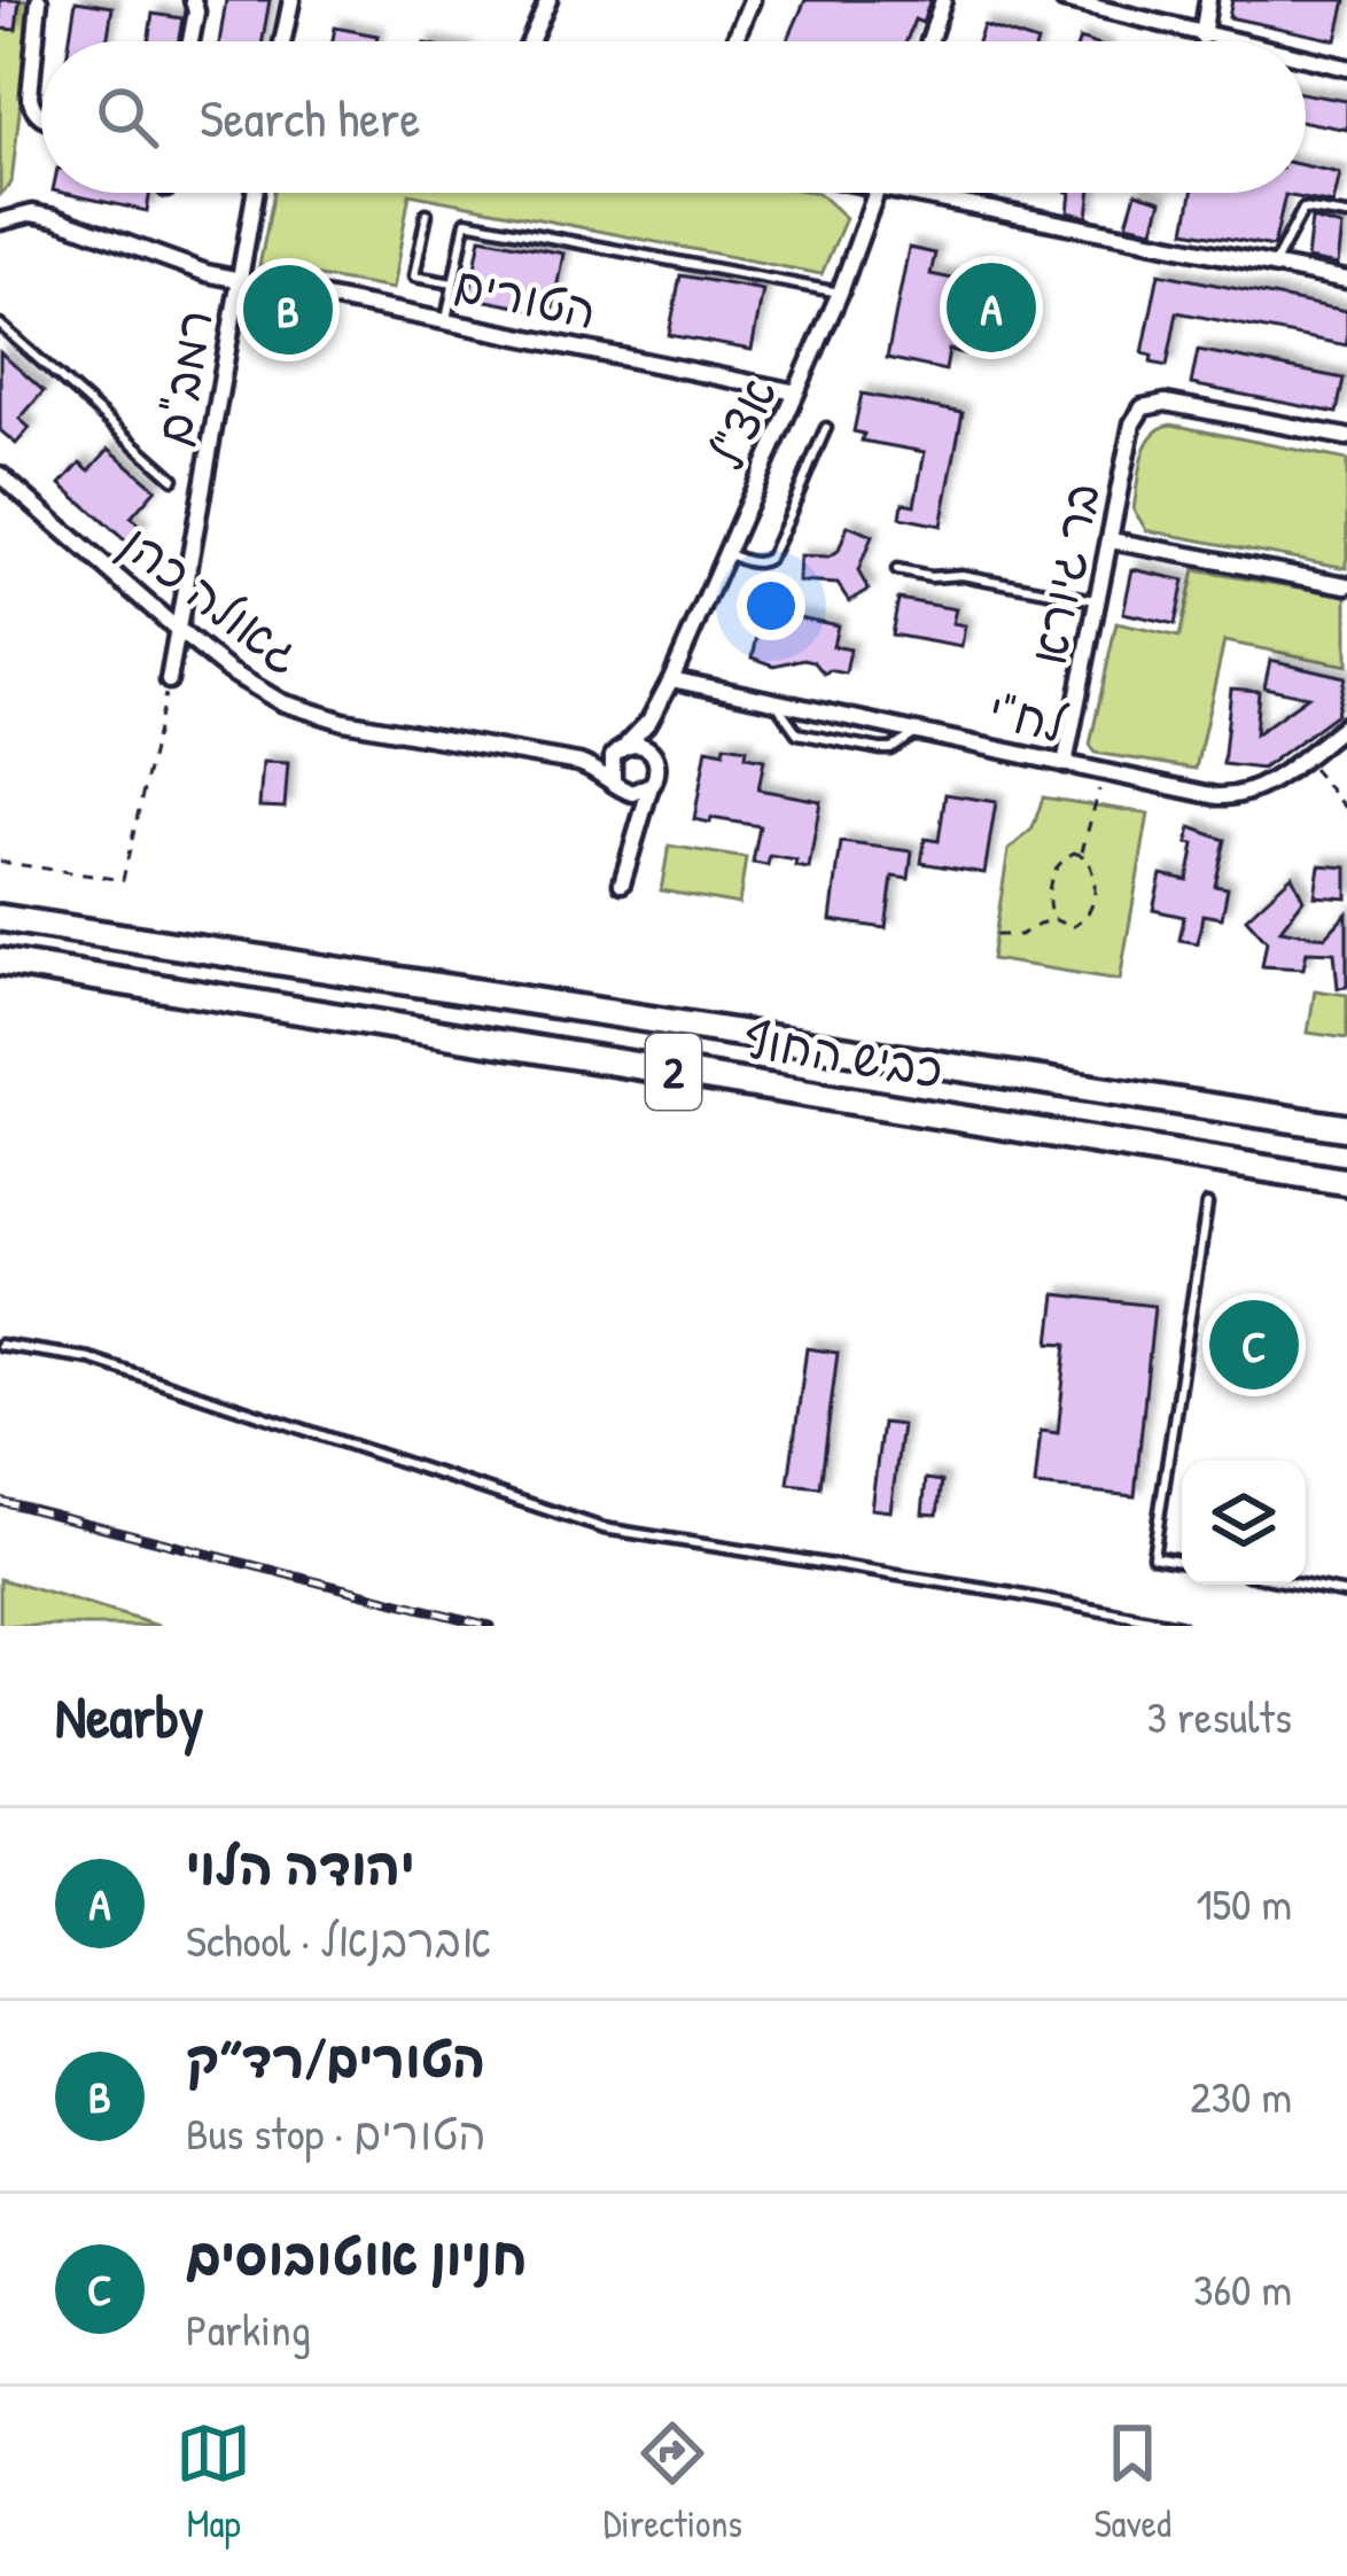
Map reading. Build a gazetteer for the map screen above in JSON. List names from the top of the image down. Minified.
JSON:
{"streets":{"highway":["כביש החוף","2"],"street":["הטורים","רמב\"ם","אצ\"ל","בר גיורא","גאולה כהן","לח\"י"]},"crossings":[["הטורים","רמב\"ם"],["הטורים","אצ\"ל"],["רמב\"ם","גאולה כהן"],["אצ\"ל","גאולה כהן"],["אצ\"ל","לח\"י"],["בר גיורא","לח\"י"]],"page":{"search":"Search here","pins":["A","B","C"],"heading":["Nearby","3 results"],"list":[{"mark":"A","name":"יהודה הלוי","note":"School · אברבנאל","value":"150 m"},{"mark":"B","name":"הטורים/רד״ק","note":"Bus stop · הטורים","value":"230 m"},{"mark":"C","name":"חניון אוטובוסים","note":"Parking","value":"360 m"}],"nav":["Map","Directions","Saved"]}}
